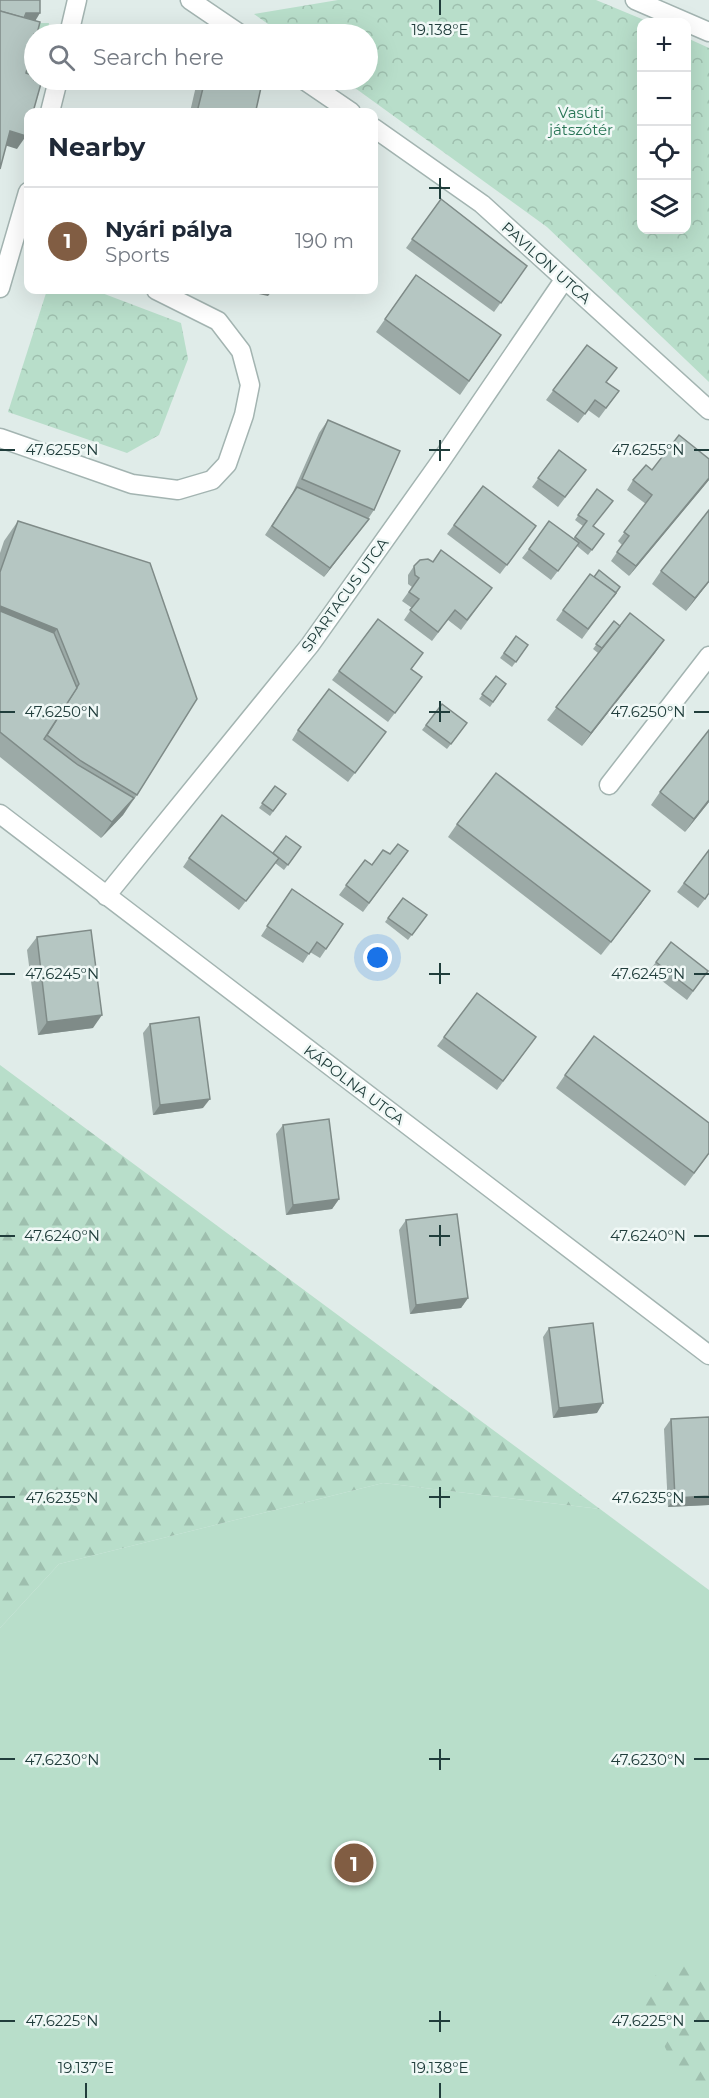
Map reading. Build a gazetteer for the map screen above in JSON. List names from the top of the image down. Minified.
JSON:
{"streets":{"street":["PAVILON UTCA","SPARTACUS UTCA","KÁPOLNA UTCA"]},"crossings":[["PAVILON UTCA","SPARTACUS UTCA"],["SPARTACUS UTCA","KÁPOLNA UTCA"]],"parks":["Vasúti játszótér"],"page":{"map_buttons":["+","−"],"search":"Search here","heading":"Nearby","list":[{"mark":"1","name":"Nyári pálya","note":"Sports","value":"190 m"}],"pins":"1"},"coordinates":["19.138°E","47.6255°N","47.6250°N","47.6245°N","47.6240°N","47.6235°N","47.6230°N","47.6225°N","19.137°E"]}
